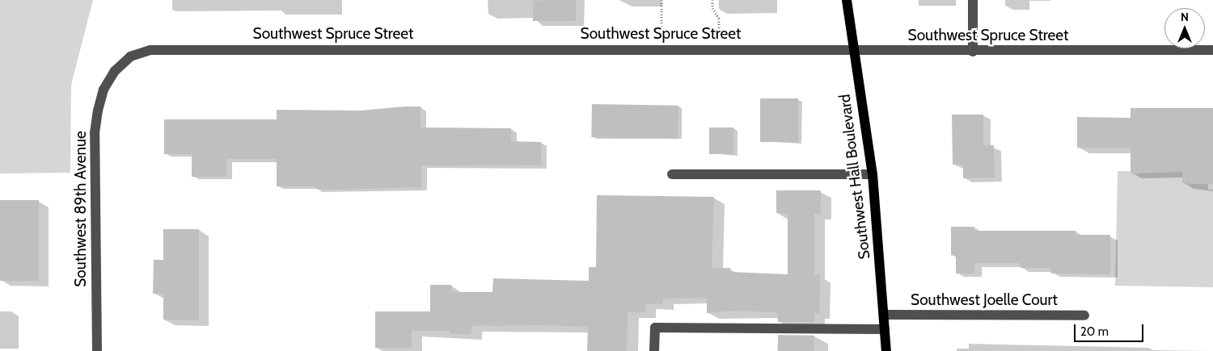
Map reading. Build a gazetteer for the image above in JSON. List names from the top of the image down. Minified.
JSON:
{"streets":{"main road":["Southwest Hall Boulevard"],"street":["Southwest Spruce Street","Southwest 89th Avenue","Southwest Joelle Court"]},"crossings":[["Southwest Spruce Street","Southwest Hall Boulevard"],["Southwest Spruce Street","Southwest 89th Avenue"],["Southwest Hall Boulevard","Southwest Joelle Court"]],"scale_bar":"20 m","north":"top"}
